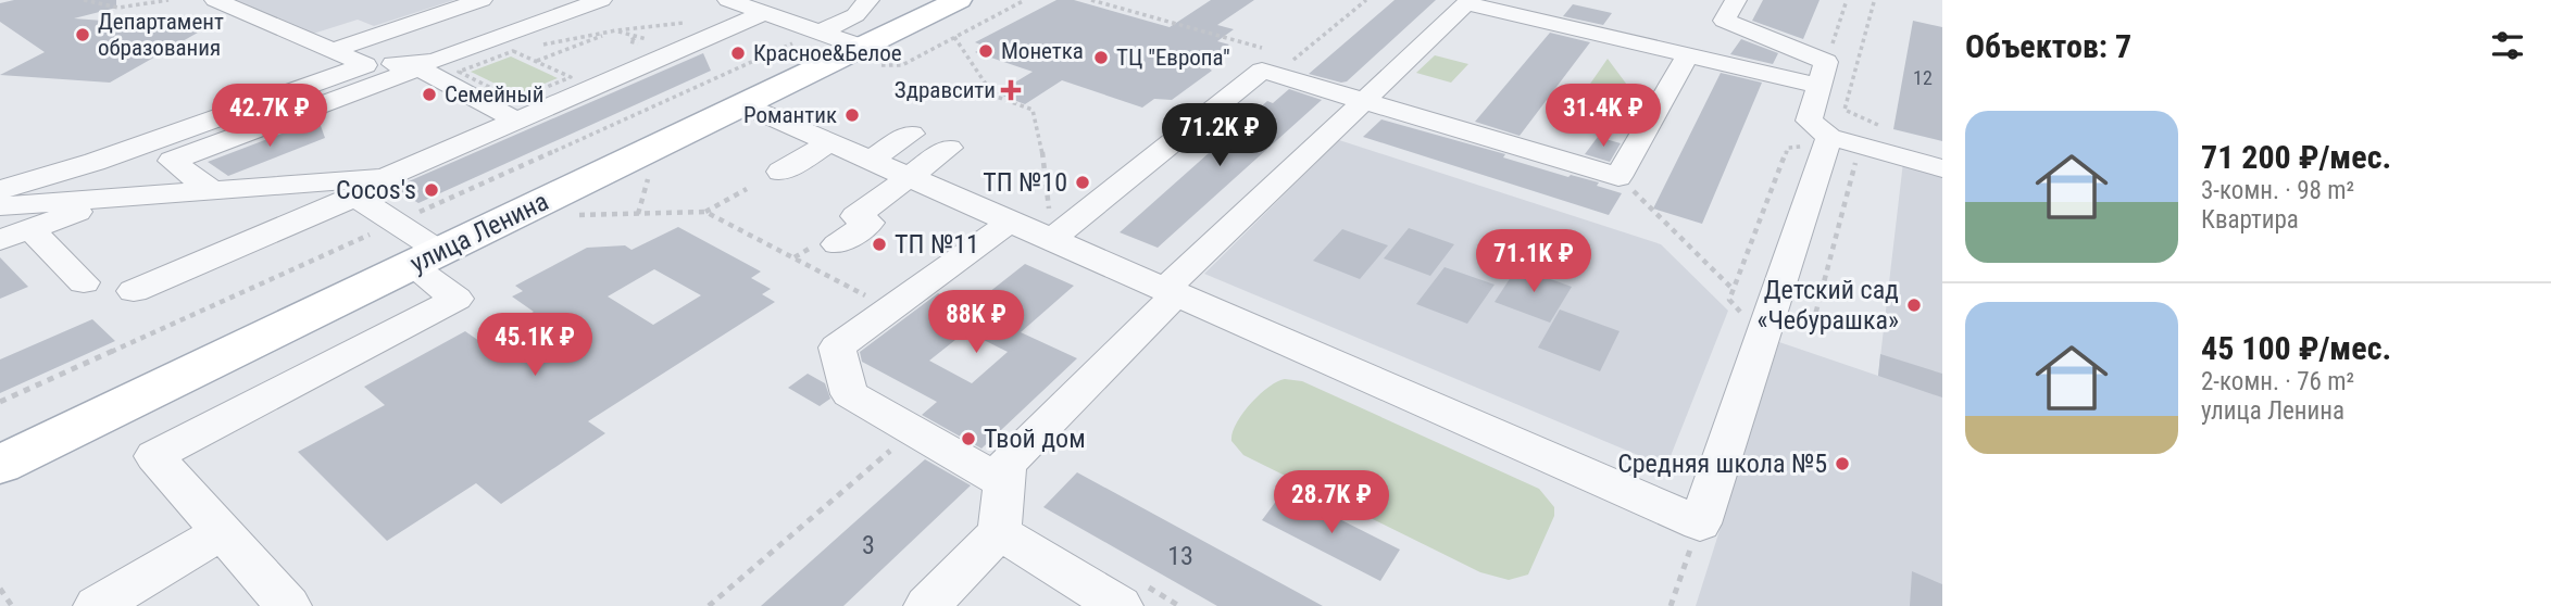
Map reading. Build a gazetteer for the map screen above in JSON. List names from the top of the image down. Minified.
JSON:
{"streets":{"main road":["улица Ленина"]},"places":{"other":["Департамент образования","Монетка","Красное&Белое","ТЦ \"Европа\"","Семейный","Романтик","ТП №10","Cocos's","ТП №11","Детский сад «Чебурашка»","Твой дом","Средняя школа №5"],"health":["Здравсити"]},"house_numbers":["12","3","13"],"page":{"heading":"Объектов: 7","price":["42.7K ₽","31.4K ₽","71.2K ₽","71.1K ₽","88K ₽","45.1K ₽","28.7K ₽"],"list":[{"name":"71 200 ₽/мес.","note":"3-комн. · 98 m² · Квартира"},{"name":"45 100 ₽/мес.","note":"2-комн. · 76 m² · улица Ленина"}]}}
